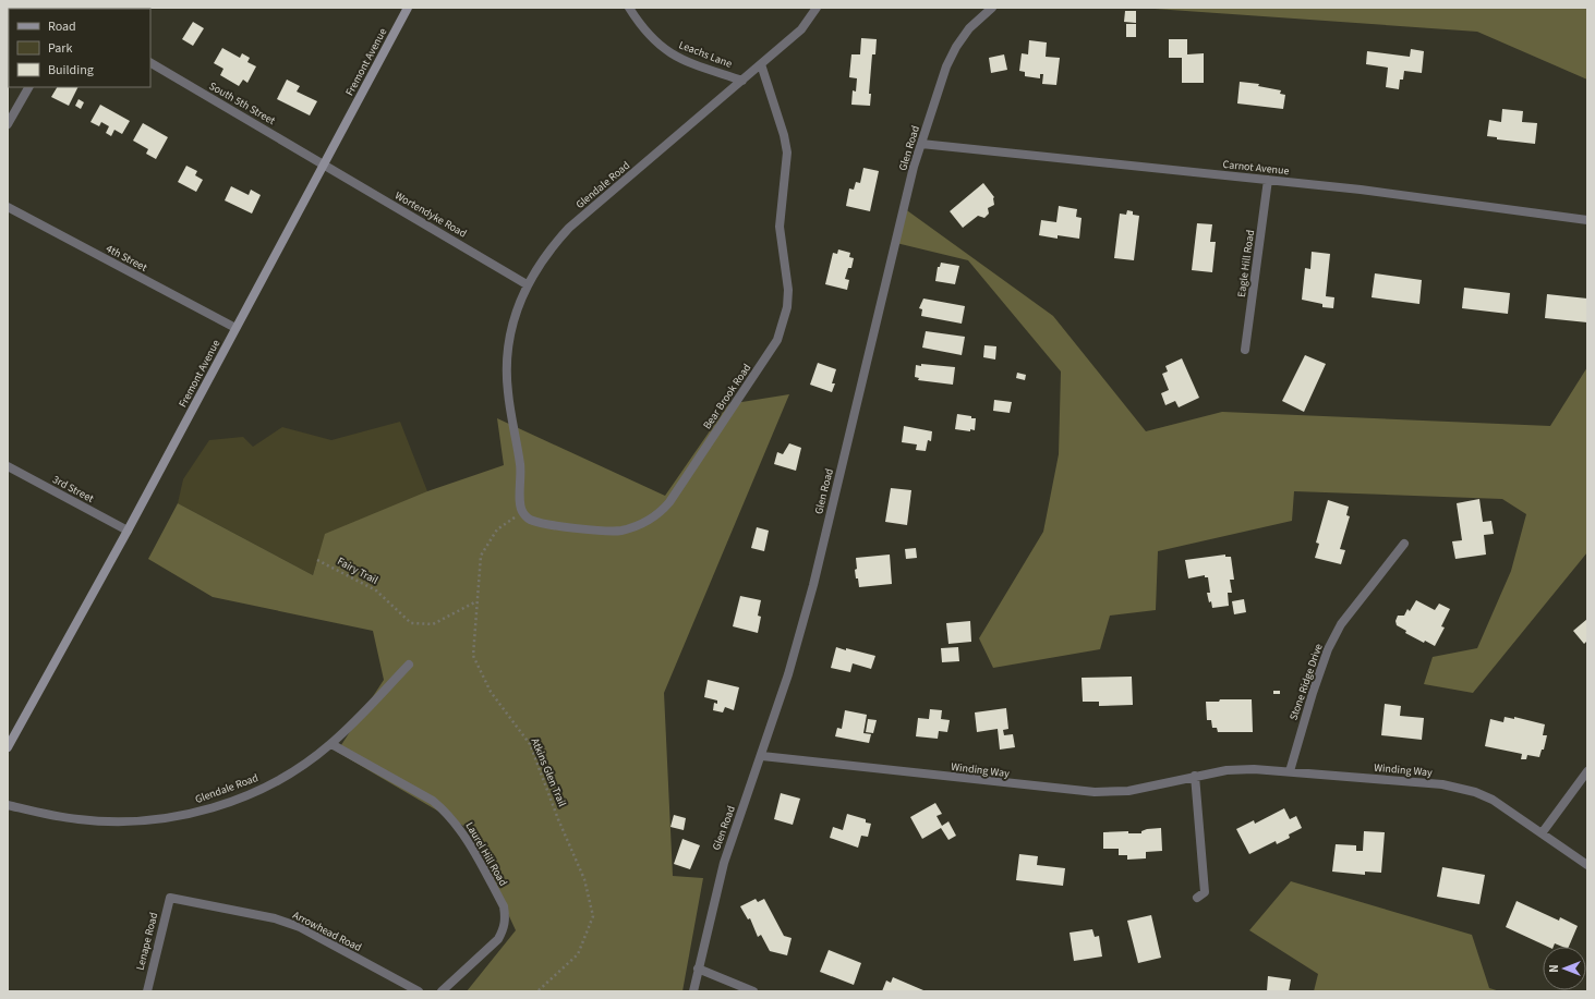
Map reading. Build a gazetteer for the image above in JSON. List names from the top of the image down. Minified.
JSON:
{"streets":{"street":["Leachs Lane","Fremont Avenue","South 5th Street","Glen Road","Carnot Avenue","Glendale Road","Wortendyke Road","4th Street","Eagle Hill Road","Bear Brook Road","3rd Street","Stone Ridge Drive","Winding Way","Laurel Hill Road","Arrowhead Road","Lenape Road"],"path":["Fairy Trail","Atkins Glen Trail"]},"crossings":[["Leachs Lane","Glendale Road"],["Fremont Avenue","South 5th Street"],["Fremont Avenue","Wortendyke Road"],["Fremont Avenue","4th Street"],["Fremont Avenue","3rd Street"],["South 5th Street","Wortendyke Road"],["Glen Road","Carnot Avenue"],["Glen Road","Winding Way"],["Carnot Avenue","Eagle Hill Road"],["Glendale Road","Wortendyke Road"],["Glendale Road","Bear Brook Road"],["Glendale Road","Atkins Glen Trail"],["Glendale Road","Laurel Hill Road"],["Bear Brook Road","Atkins Glen Trail"],["Fairy Trail","Atkins Glen Trail"],["Stone Ridge Drive","Winding Way"],["Arrowhead Road","Lenape Road"]],"legend":["Road","Park","Building"],"north":"left"}
